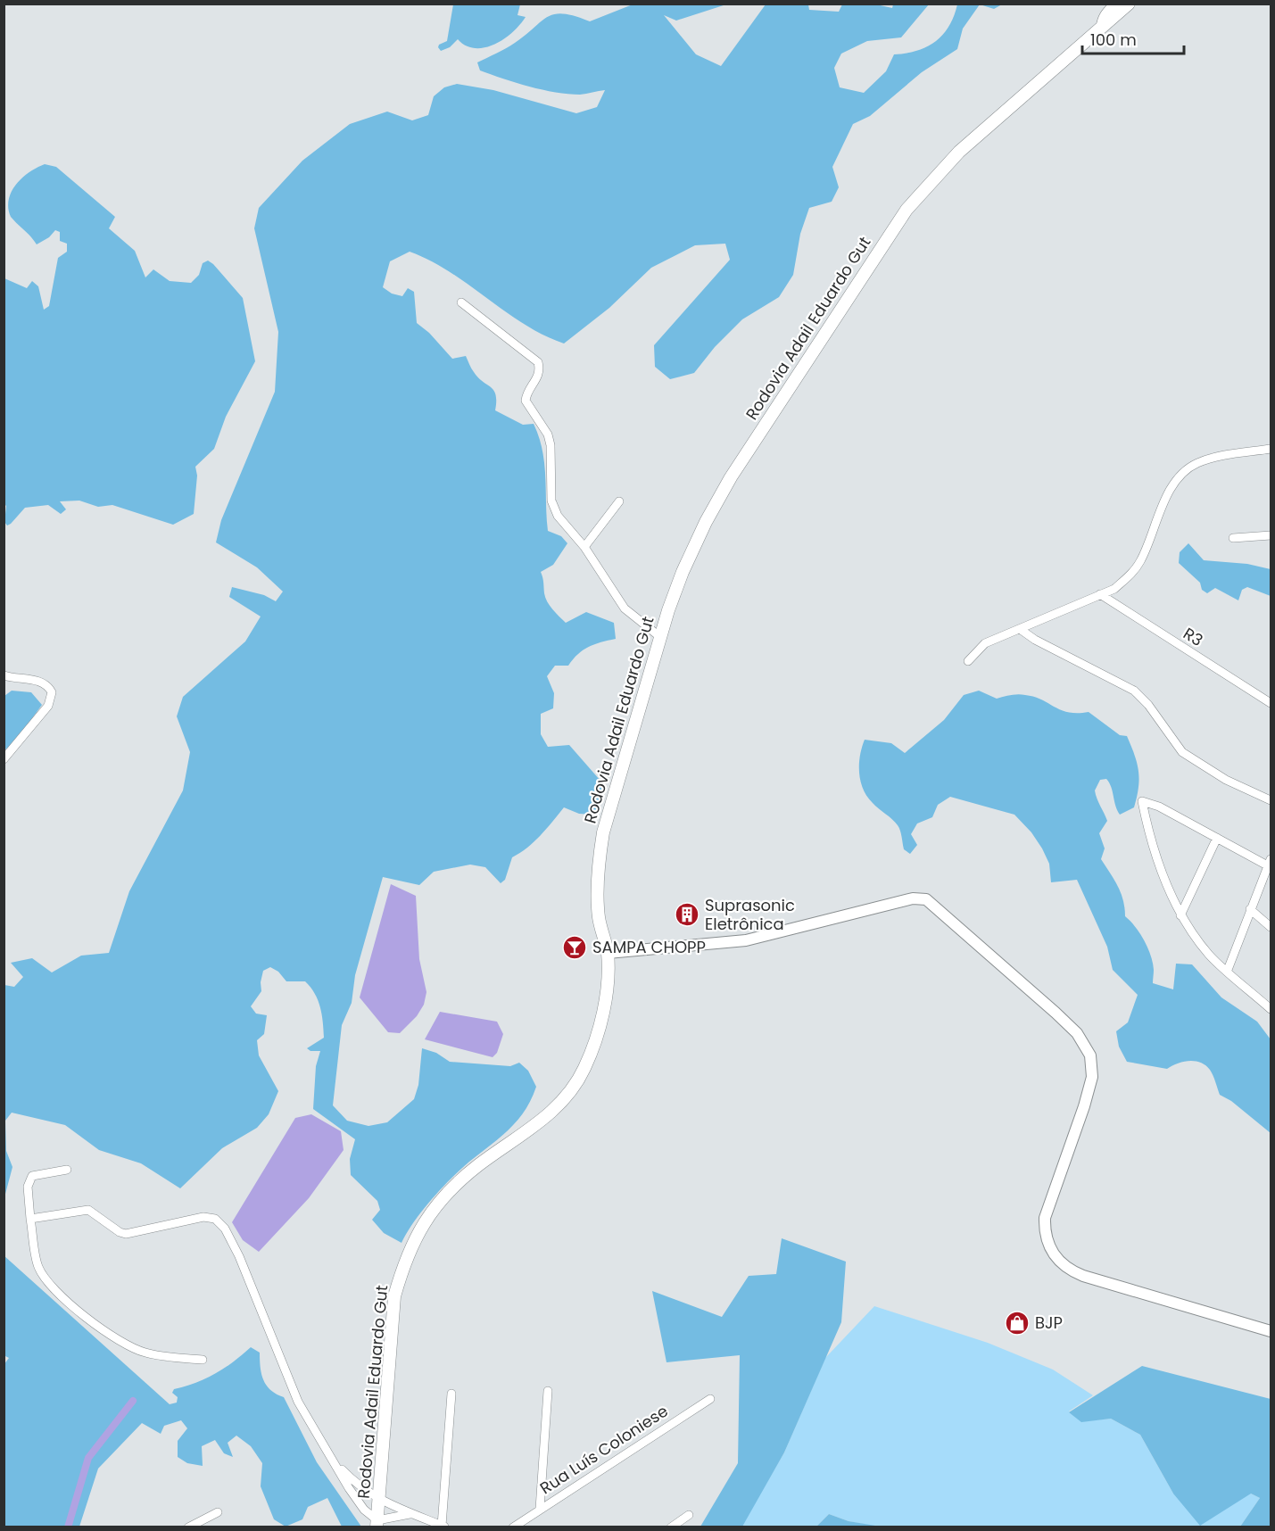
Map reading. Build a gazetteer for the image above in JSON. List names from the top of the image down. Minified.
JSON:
{"streets":{"main road":["Rodovia Adail Eduardo Gut"],"street":["R3","Rua Luís Coloniese"]},"places":{"building":["Suprasonic Eletrônica"],"bar":["SAMPA CHOPP"],"shop":["BJP"]},"scale_bar":"100 m"}
